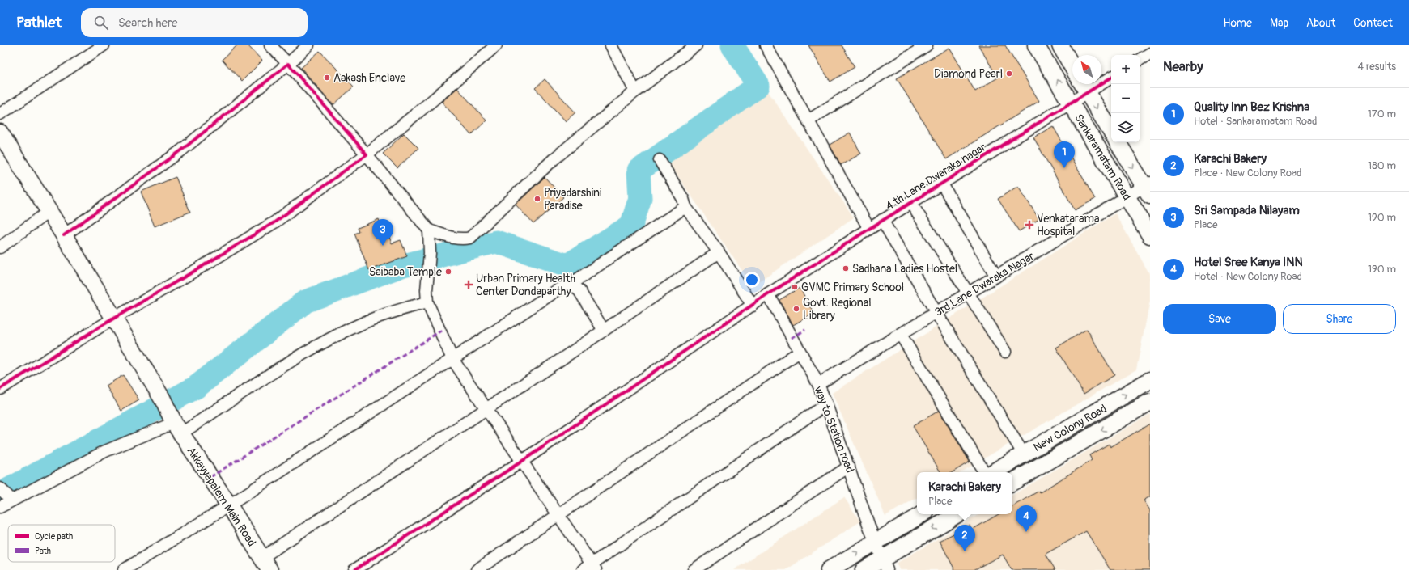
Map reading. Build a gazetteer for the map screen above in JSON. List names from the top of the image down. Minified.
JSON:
{"streets":{"main road":["Sankaramatam Road","New Colony Road","Akkayyapalem Main Road"],"street":["4 th Lane Dwaraka nagar","3rd Lane Dwaraka Nagar","way to Station road"]},"crossings":[["Sankaramatam Road","4 th Lane Dwaraka nagar"],["Sankaramatam Road","3rd Lane Dwaraka Nagar"],["4 th Lane Dwaraka nagar","way to Station road"],["3rd Lane Dwaraka Nagar","way to Station road"]],"places":{"other":["Diamond Pearl","Aakash Enclave","Priyadarshini Paradise","Sadhana Ladies Hostel","Saibaba Temple","GVMC Primary School","Govt. Regional Library"],"health":["Venkatarama Hospital","Urban Primary Health Center Dondaparthy"]},"legend":["Cycle path","Path"],"north":"top left","page":{"header":"Pathlet","search":"Search here","nav":["Home","Map","About","Contact"],"heading":["Nearby","4 results"],"map_buttons":["+","−"],"list":[{"mark":"1","name":"Quality Inn Bez Krishna","note":"Hotel · Sankaramatam Road","value":"170 m"},{"mark":"2","name":"Karachi Bakery","note":"Place · New Colony Road","value":"180 m"},{"mark":"3","name":"Sri Sampada Nilayam","note":"Place","value":"190 m"},{"mark":"4","name":"Hotel Sree Kanya INN","note":"Hotel · New Colony Road","value":"190 m"}],"pins":["1","3","4","2"],"buttons":["Save","Share"],"popup":["Karachi Bakery","Place"]}}
